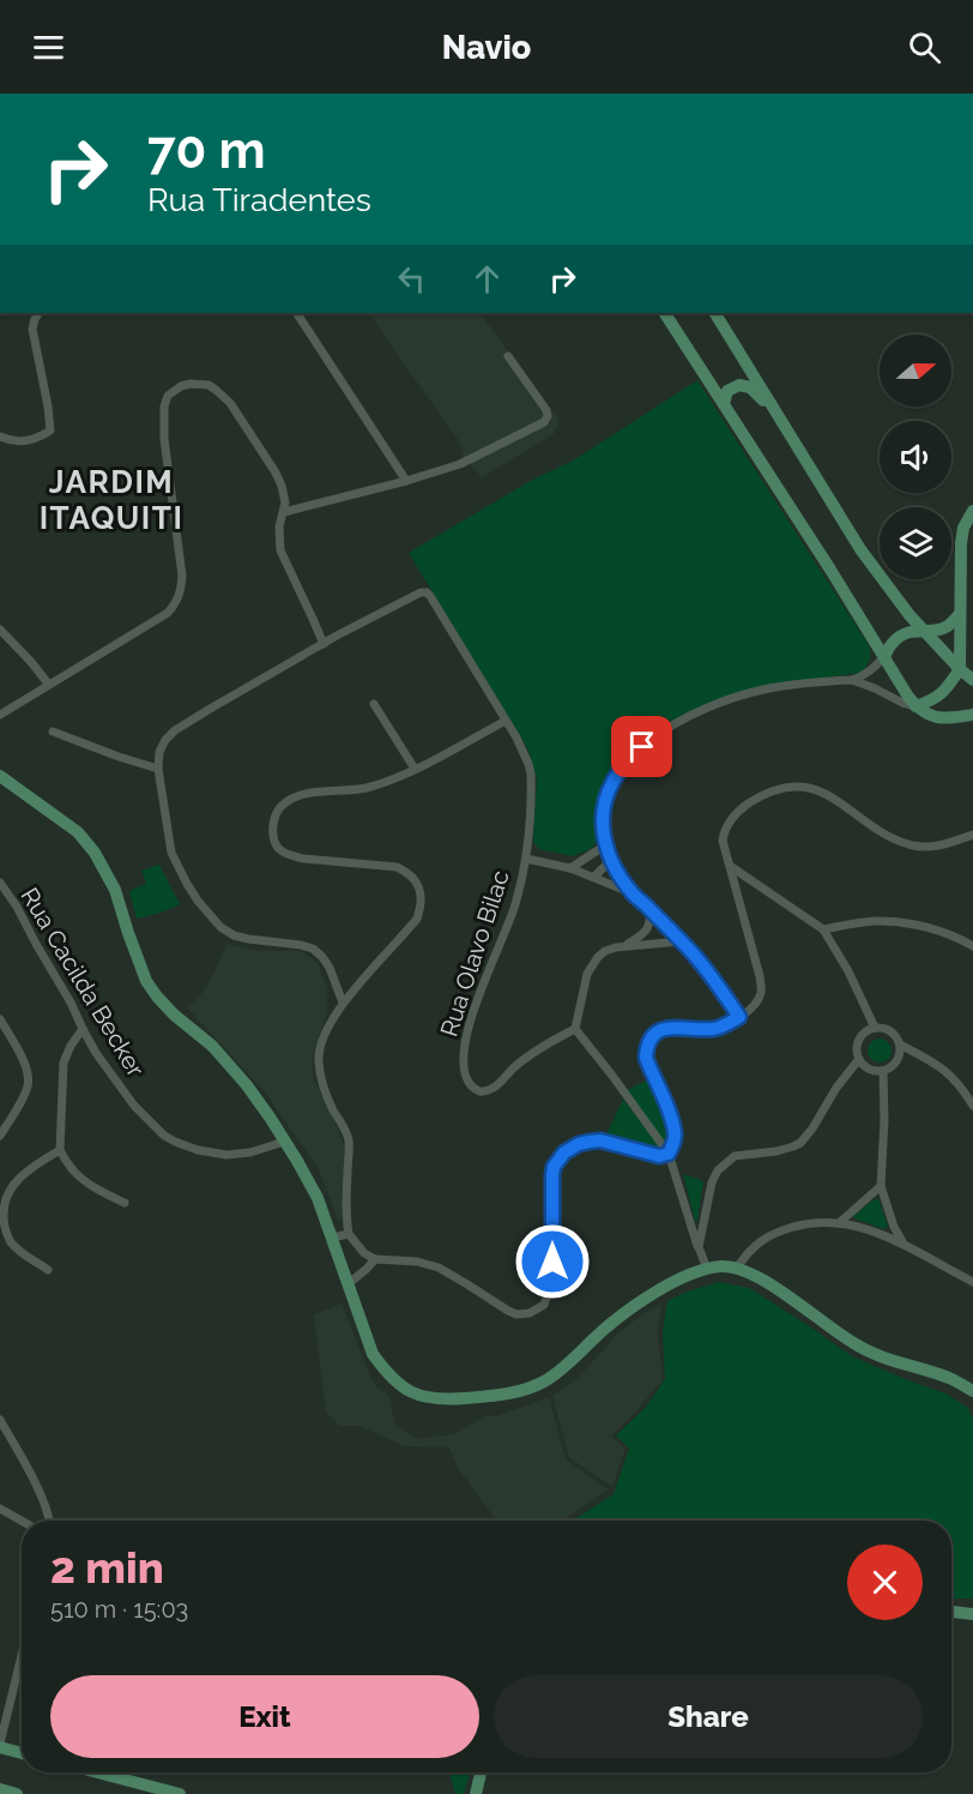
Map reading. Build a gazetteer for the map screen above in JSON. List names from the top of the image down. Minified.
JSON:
{"streets":{"street":["Rua Olavo Bilac","Rua Cacilda Becker"]},"districts":["JARDIM ITAQUITI"],"north":"right","page":{"header":"Navio","turn":["70 m","Rua Tiradentes"],"heading":["2 min","510 m · 15:03"],"buttons":["Exit","Share"]}}
